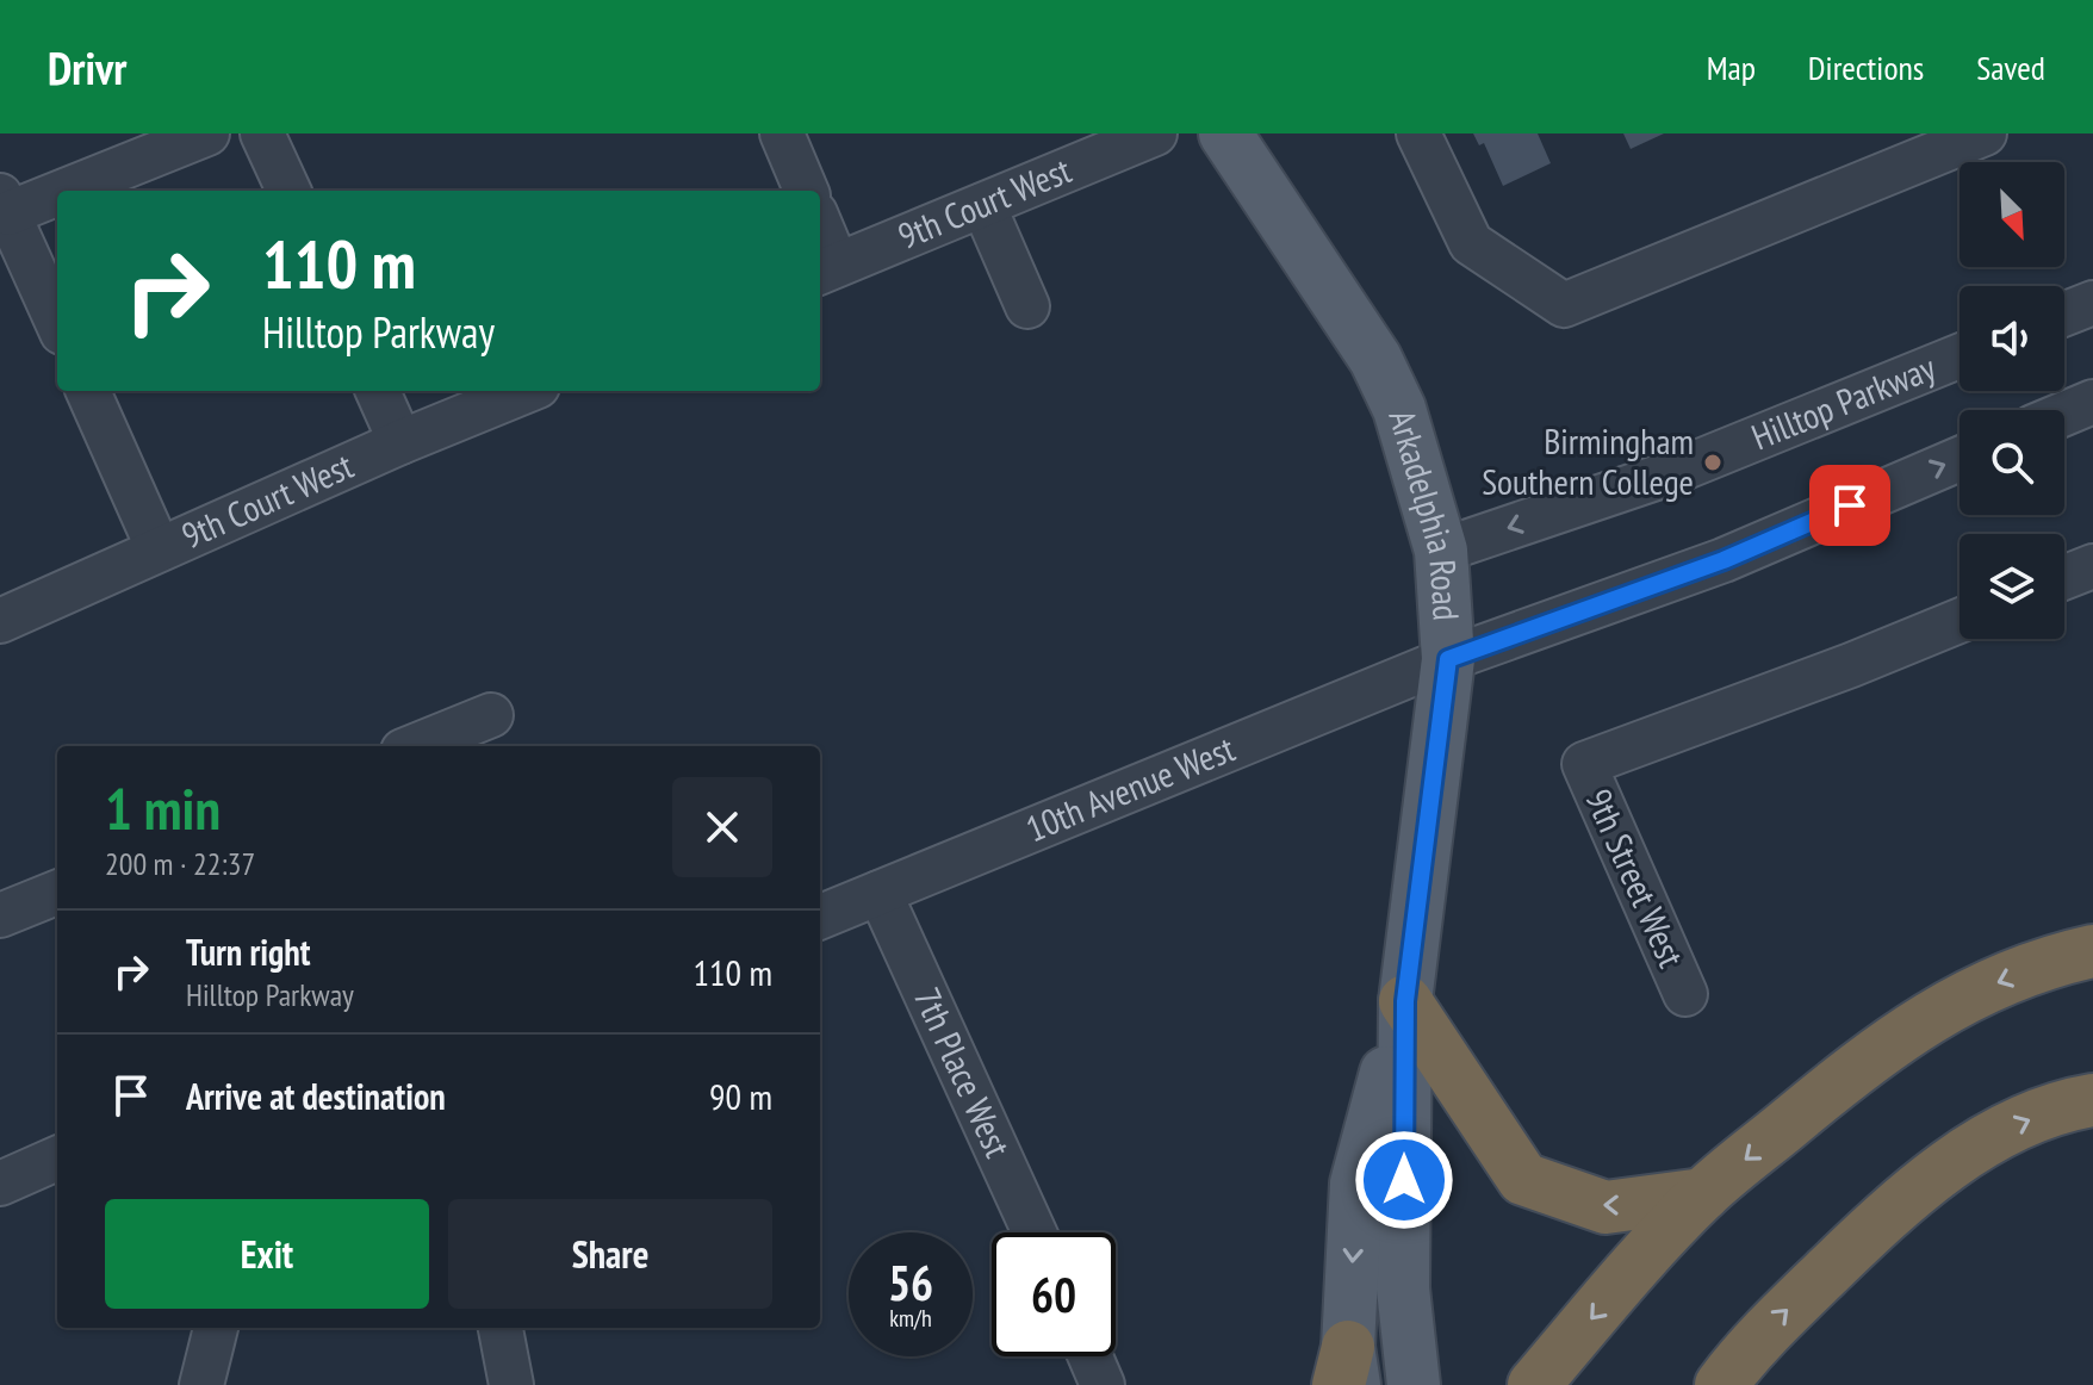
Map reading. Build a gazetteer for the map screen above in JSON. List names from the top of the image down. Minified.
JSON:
{"streets":{"main road":["Arkadelphia Road"],"street":["9th Court West","Hilltop Parkway","10th Avenue West","9th Street West","7th Place West"]},"crossings":[["Hilltop Parkway","Arkadelphia Road"],["Arkadelphia Road","10th Avenue West"],["10th Avenue West","7th Place West"]],"places":["Birmingham Southern College"],"north":"bottom right","page":{"header":"Drivr","nav":["Map","Directions","Saved"],"turn":["110 m","Hilltop Parkway"],"heading":["1 min","200 m · 22:37"],"list":[{"name":"Turn right","note":"Hilltop Parkway","value":"110 m"},{"name":"Arrive at destination","value":"90 m"}],"buttons":["Exit","Share"],"speed":"56 km/h","limit":"60"}}
